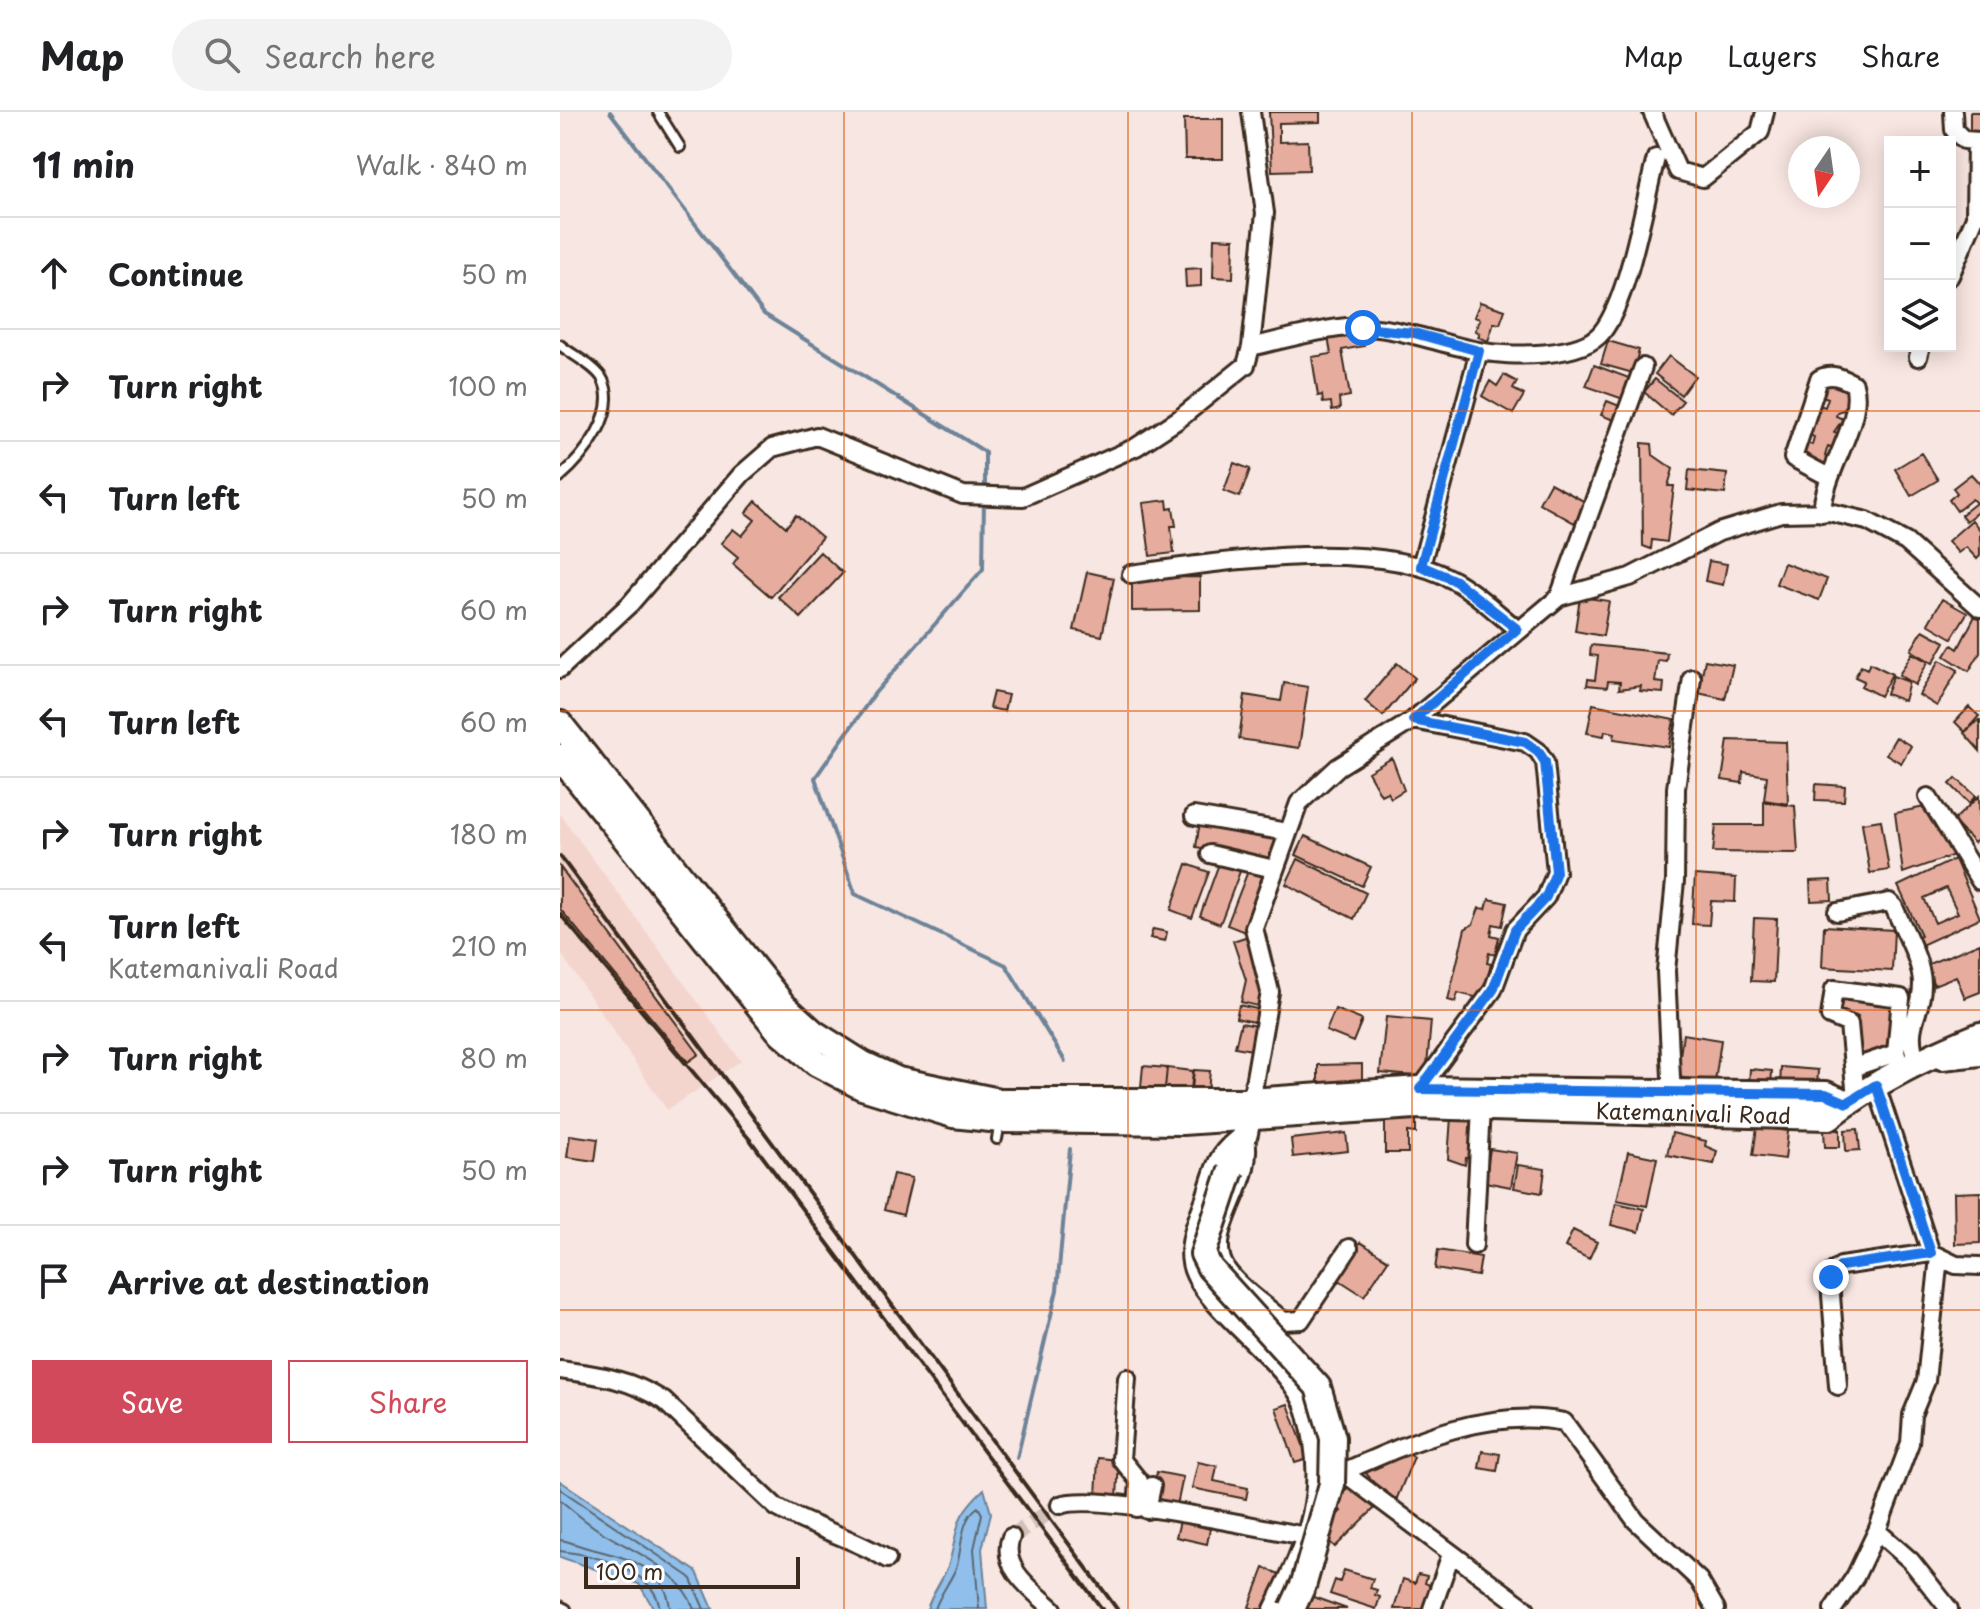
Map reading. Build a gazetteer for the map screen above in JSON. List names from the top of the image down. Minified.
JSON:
{"streets":{"main road":["Katemanivali Road"]},"scale_bar":"100 m","north":"bottom","page":{"header":"Map","search":"Search here","nav":["Map","Layers","Share"],"heading":["11 min","Walk · 840 m"],"map_buttons":["+","−"],"list":[["Continue","50 m"],["Turn right","100 m"],["Turn left","50 m"],["Turn right","60 m"],["Turn left","60 m"],["Turn right","180 m"],["Turn left","Katemanivali Road","210 m"],["Turn right","80 m"],["Turn right","50 m"],"Arrive at destination"],"buttons":["Save","Share"],"scale":"100 m"}}
